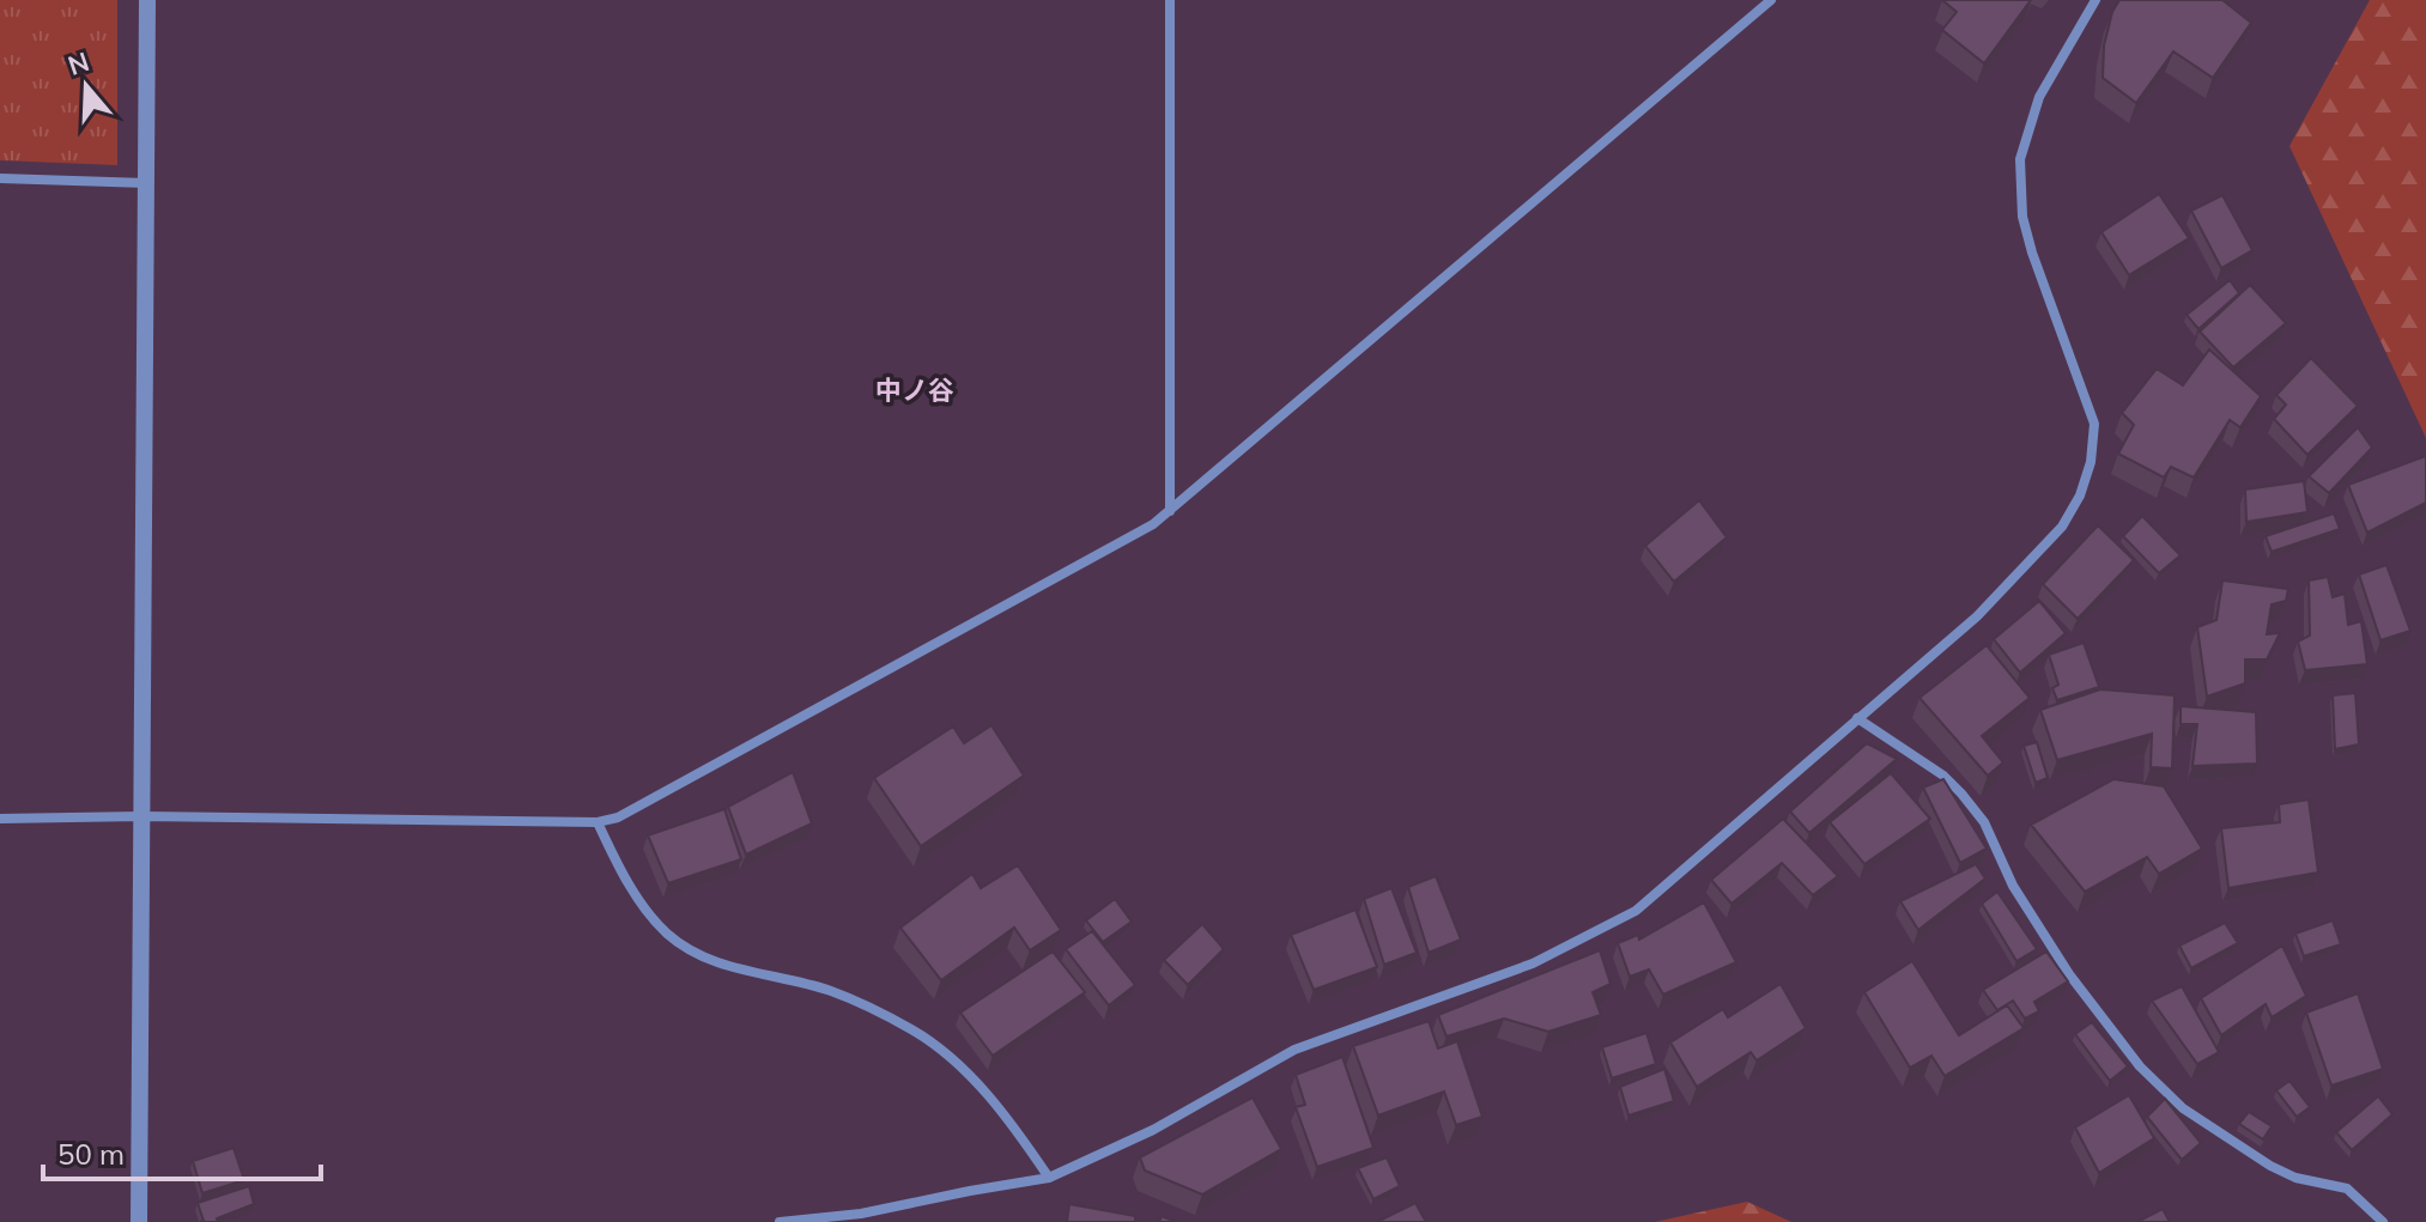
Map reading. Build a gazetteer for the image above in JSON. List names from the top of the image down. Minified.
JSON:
{"districts":["中ノ谷"],"scale_bar":"50 m","north":"top"}
